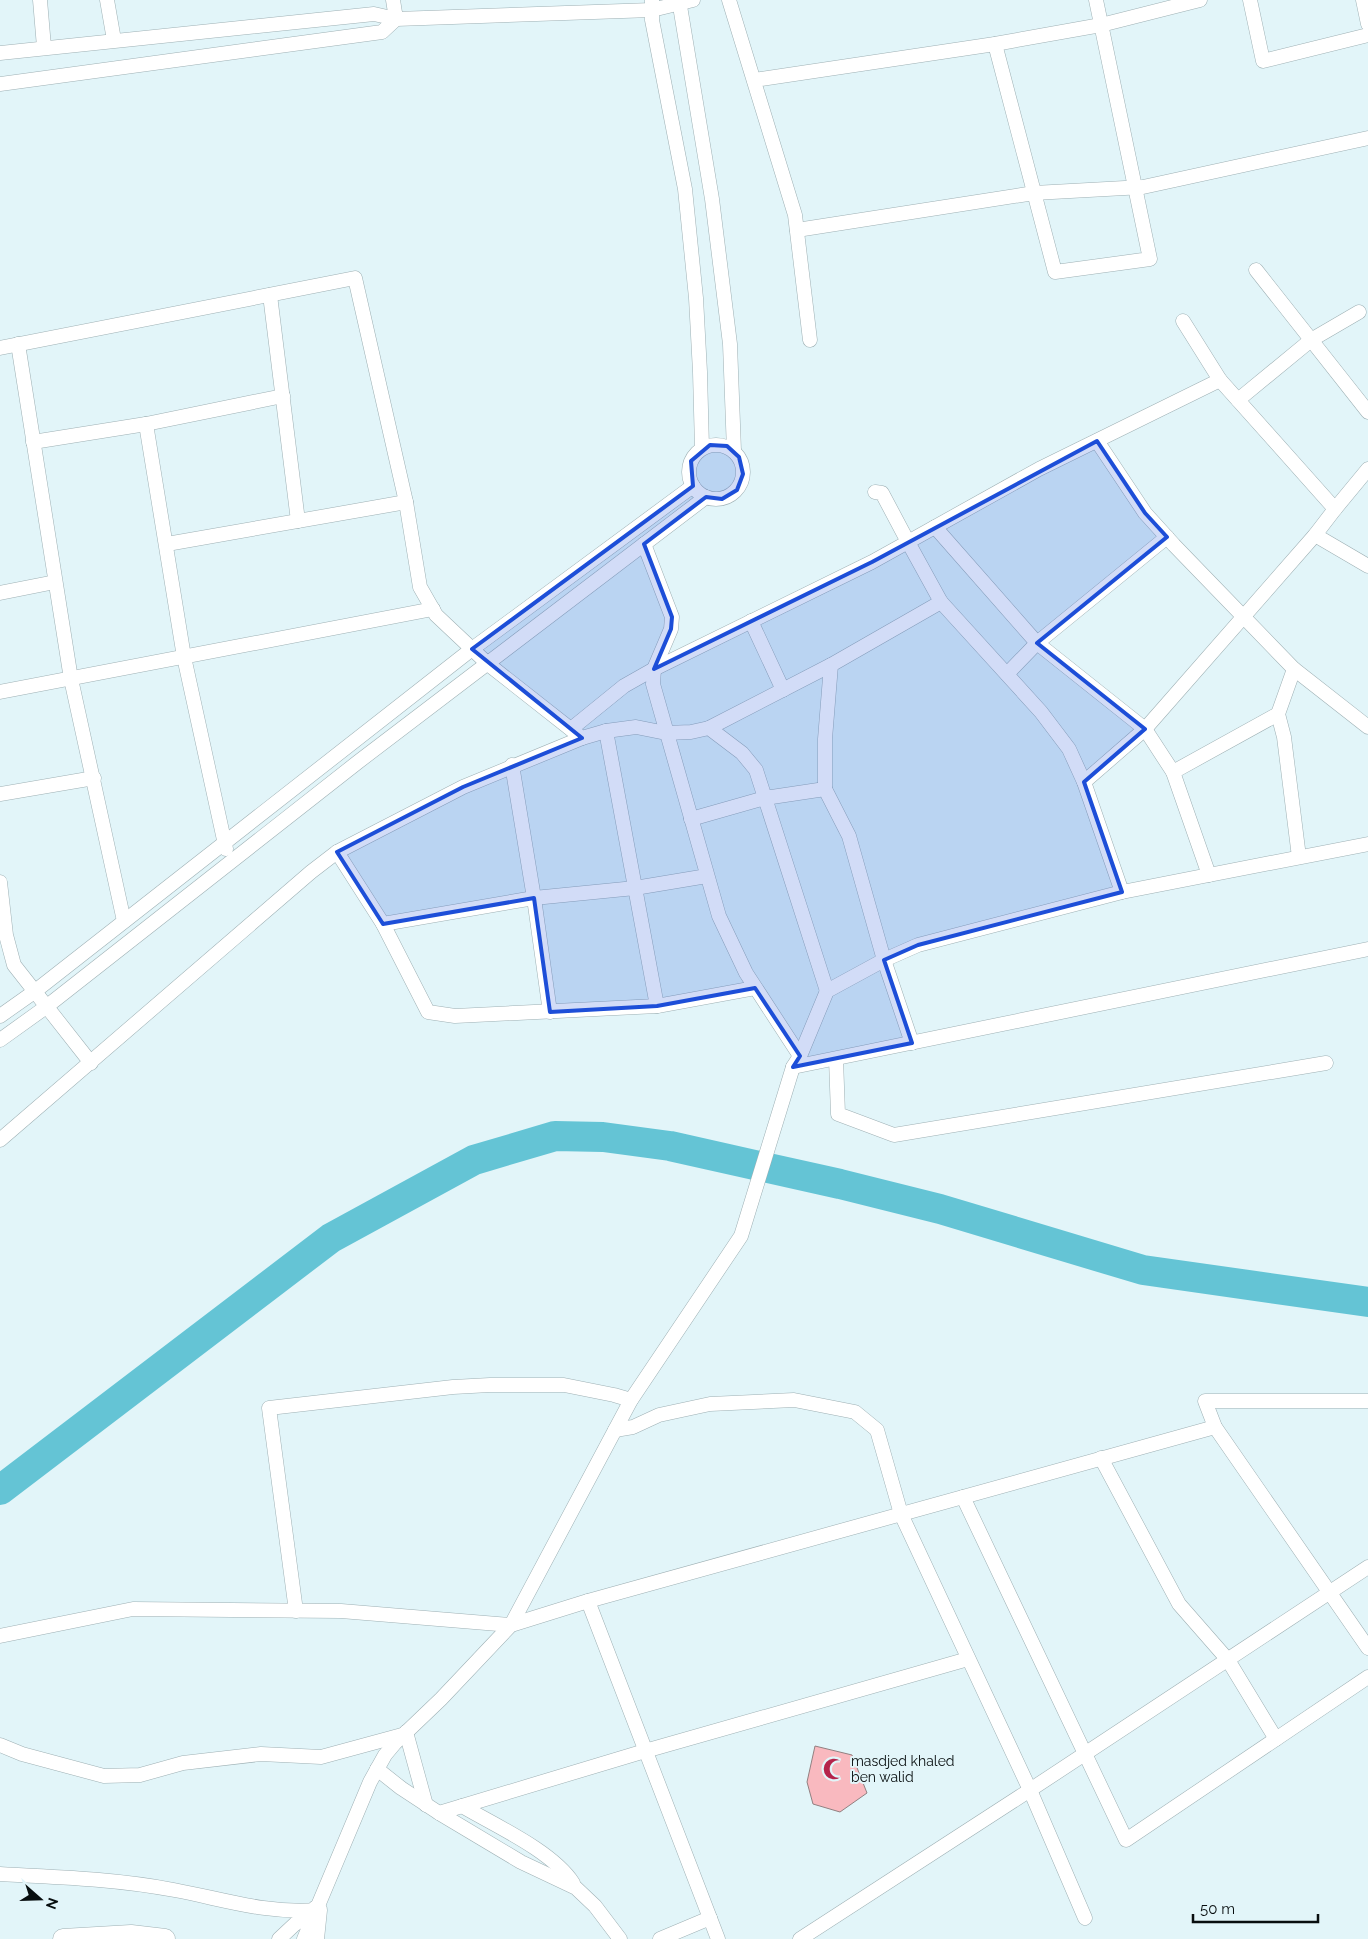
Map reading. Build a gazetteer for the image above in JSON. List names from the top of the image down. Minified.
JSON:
{"places":{"mosque":["masdjed khaled ben walid"]},"scale_bar":"50 m","north":"right"}
